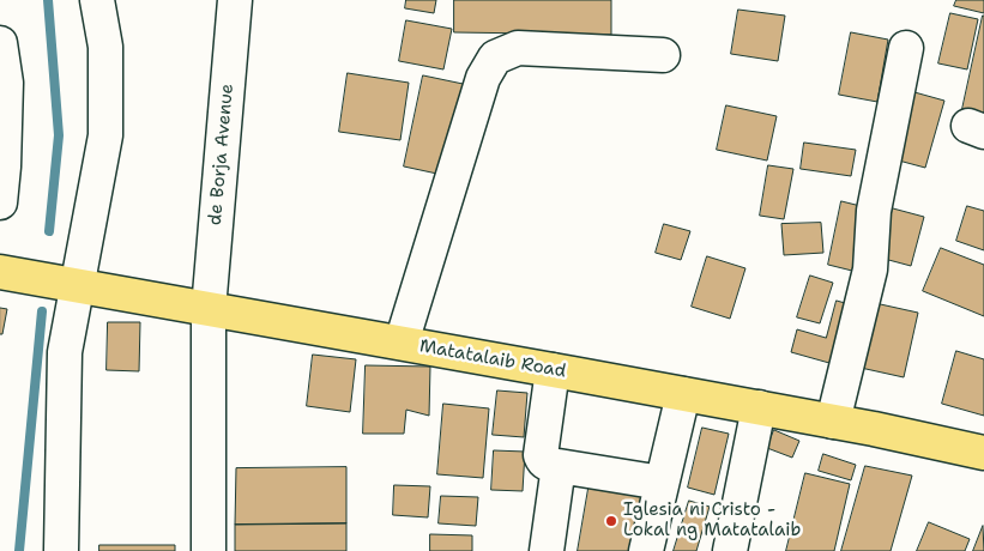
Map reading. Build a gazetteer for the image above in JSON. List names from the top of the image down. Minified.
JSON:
{"streets":{"main road":["Matatalaib Road"],"street":["de Borja Avenue"]},"crossings":[["de Borja Avenue","Matatalaib Road"]],"places":["Iglesia ni Cristo - Lokal ng Matatalaib"]}
